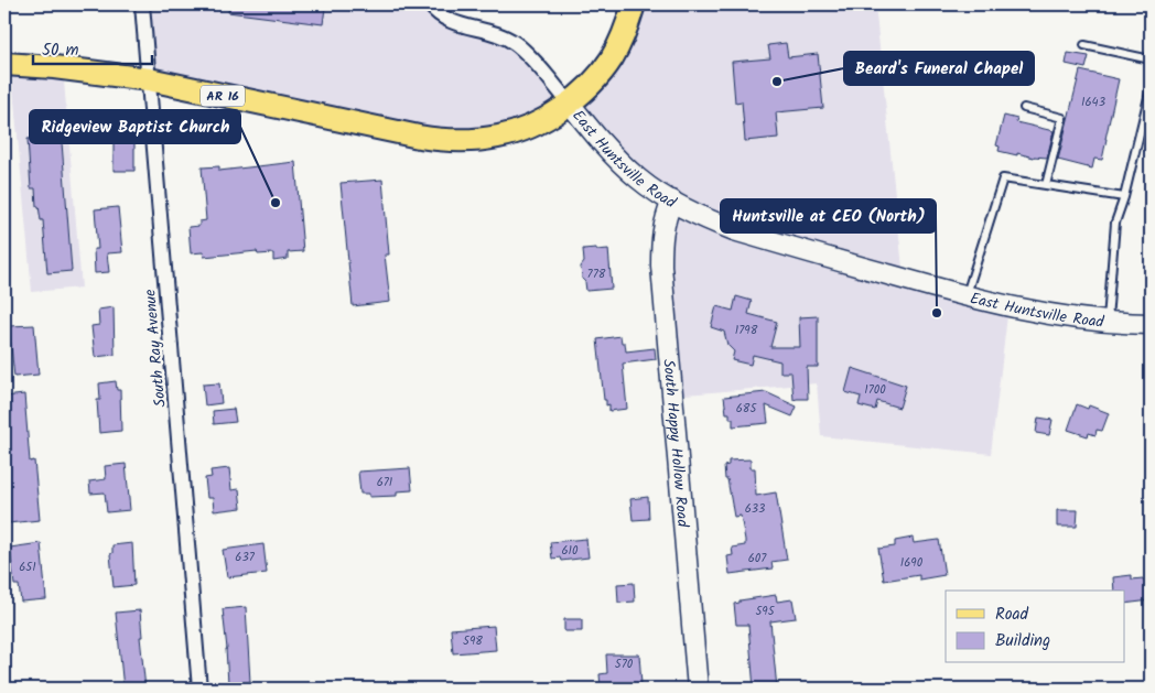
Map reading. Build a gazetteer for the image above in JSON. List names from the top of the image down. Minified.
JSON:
{"streets":{"main road":["AR 16","East Huntsville Road","South Happy Hollow Road"],"street":["South Ray Avenue"]},"crossings":[["AR 16","East Huntsville Road"],["East Huntsville Road","South Ray Avenue"],["East Huntsville Road","South Happy Hollow Road"]],"places":["Beard's Funeral Chapel","Ridgeview Baptist Church","Huntsville at CEO (North)"],"house_numbers":["1643","778","1798","1700","685","671","633","610","637","607","1690","651","595","598","570"],"legend":["Road","Building"],"scale_bar":"50 m"}
